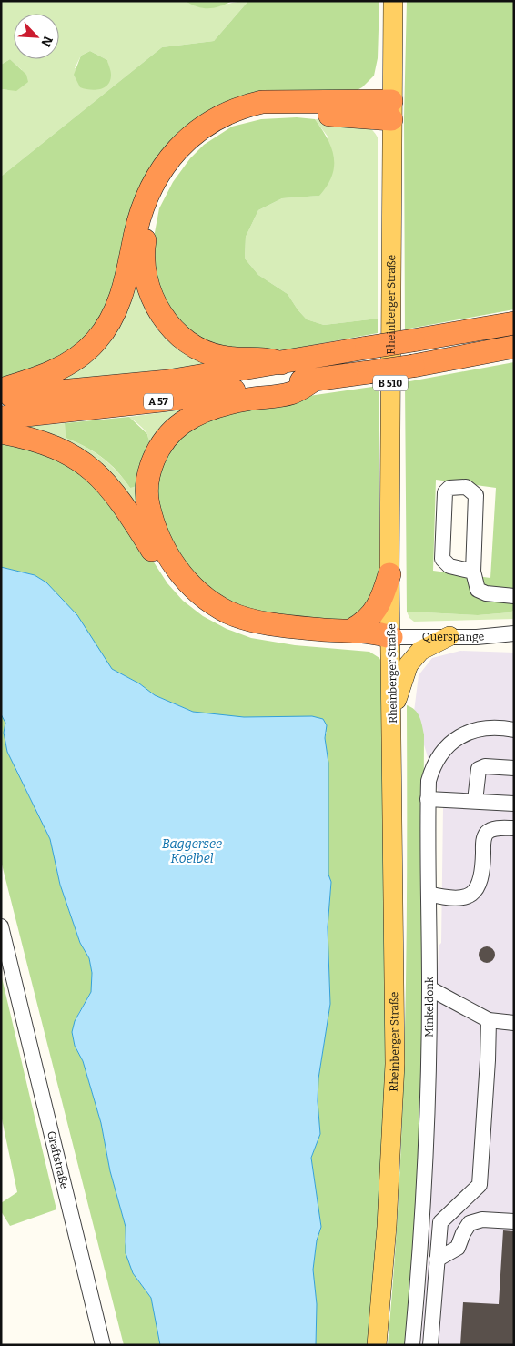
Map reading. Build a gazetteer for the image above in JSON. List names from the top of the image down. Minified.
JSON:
{"streets":{"highway":["A 57"],"main road":["Rheinberger Straße","B 510"],"street":["Querspange","Minkeldonk","Graftstraße"]},"crossings":[["Rheinberger Straße","Querspange"]],"water":["Baggersee Koelbel"],"north":"bottom right"}
